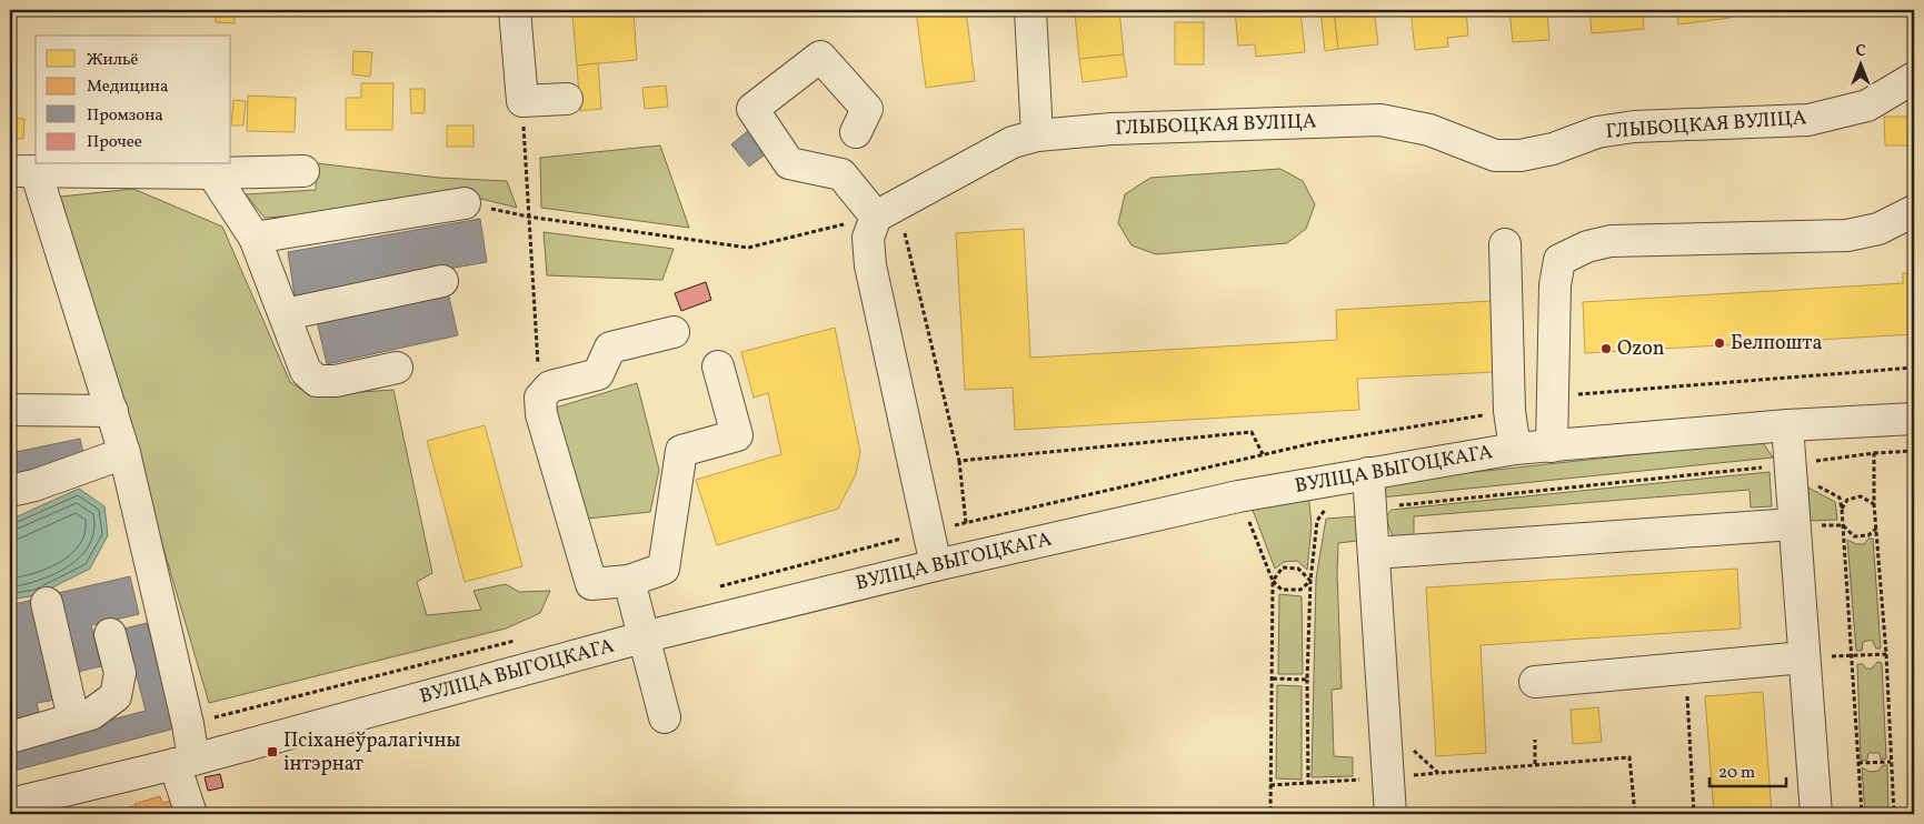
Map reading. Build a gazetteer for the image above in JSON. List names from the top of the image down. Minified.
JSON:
{"streets":{"street":["ГЛЫБОЦКАЯ ВУЛІЦА","ВУЛІЦА ВЫГОЦКАГА"]},"places":{"other":["Белпошта","Ozon"],"transit":["Псіханеўралагічны інтэрнат"]},"legend":["Жильё","Медицина","Промзона","Прочее"],"scale_bar":"20 m","north":"top"}
